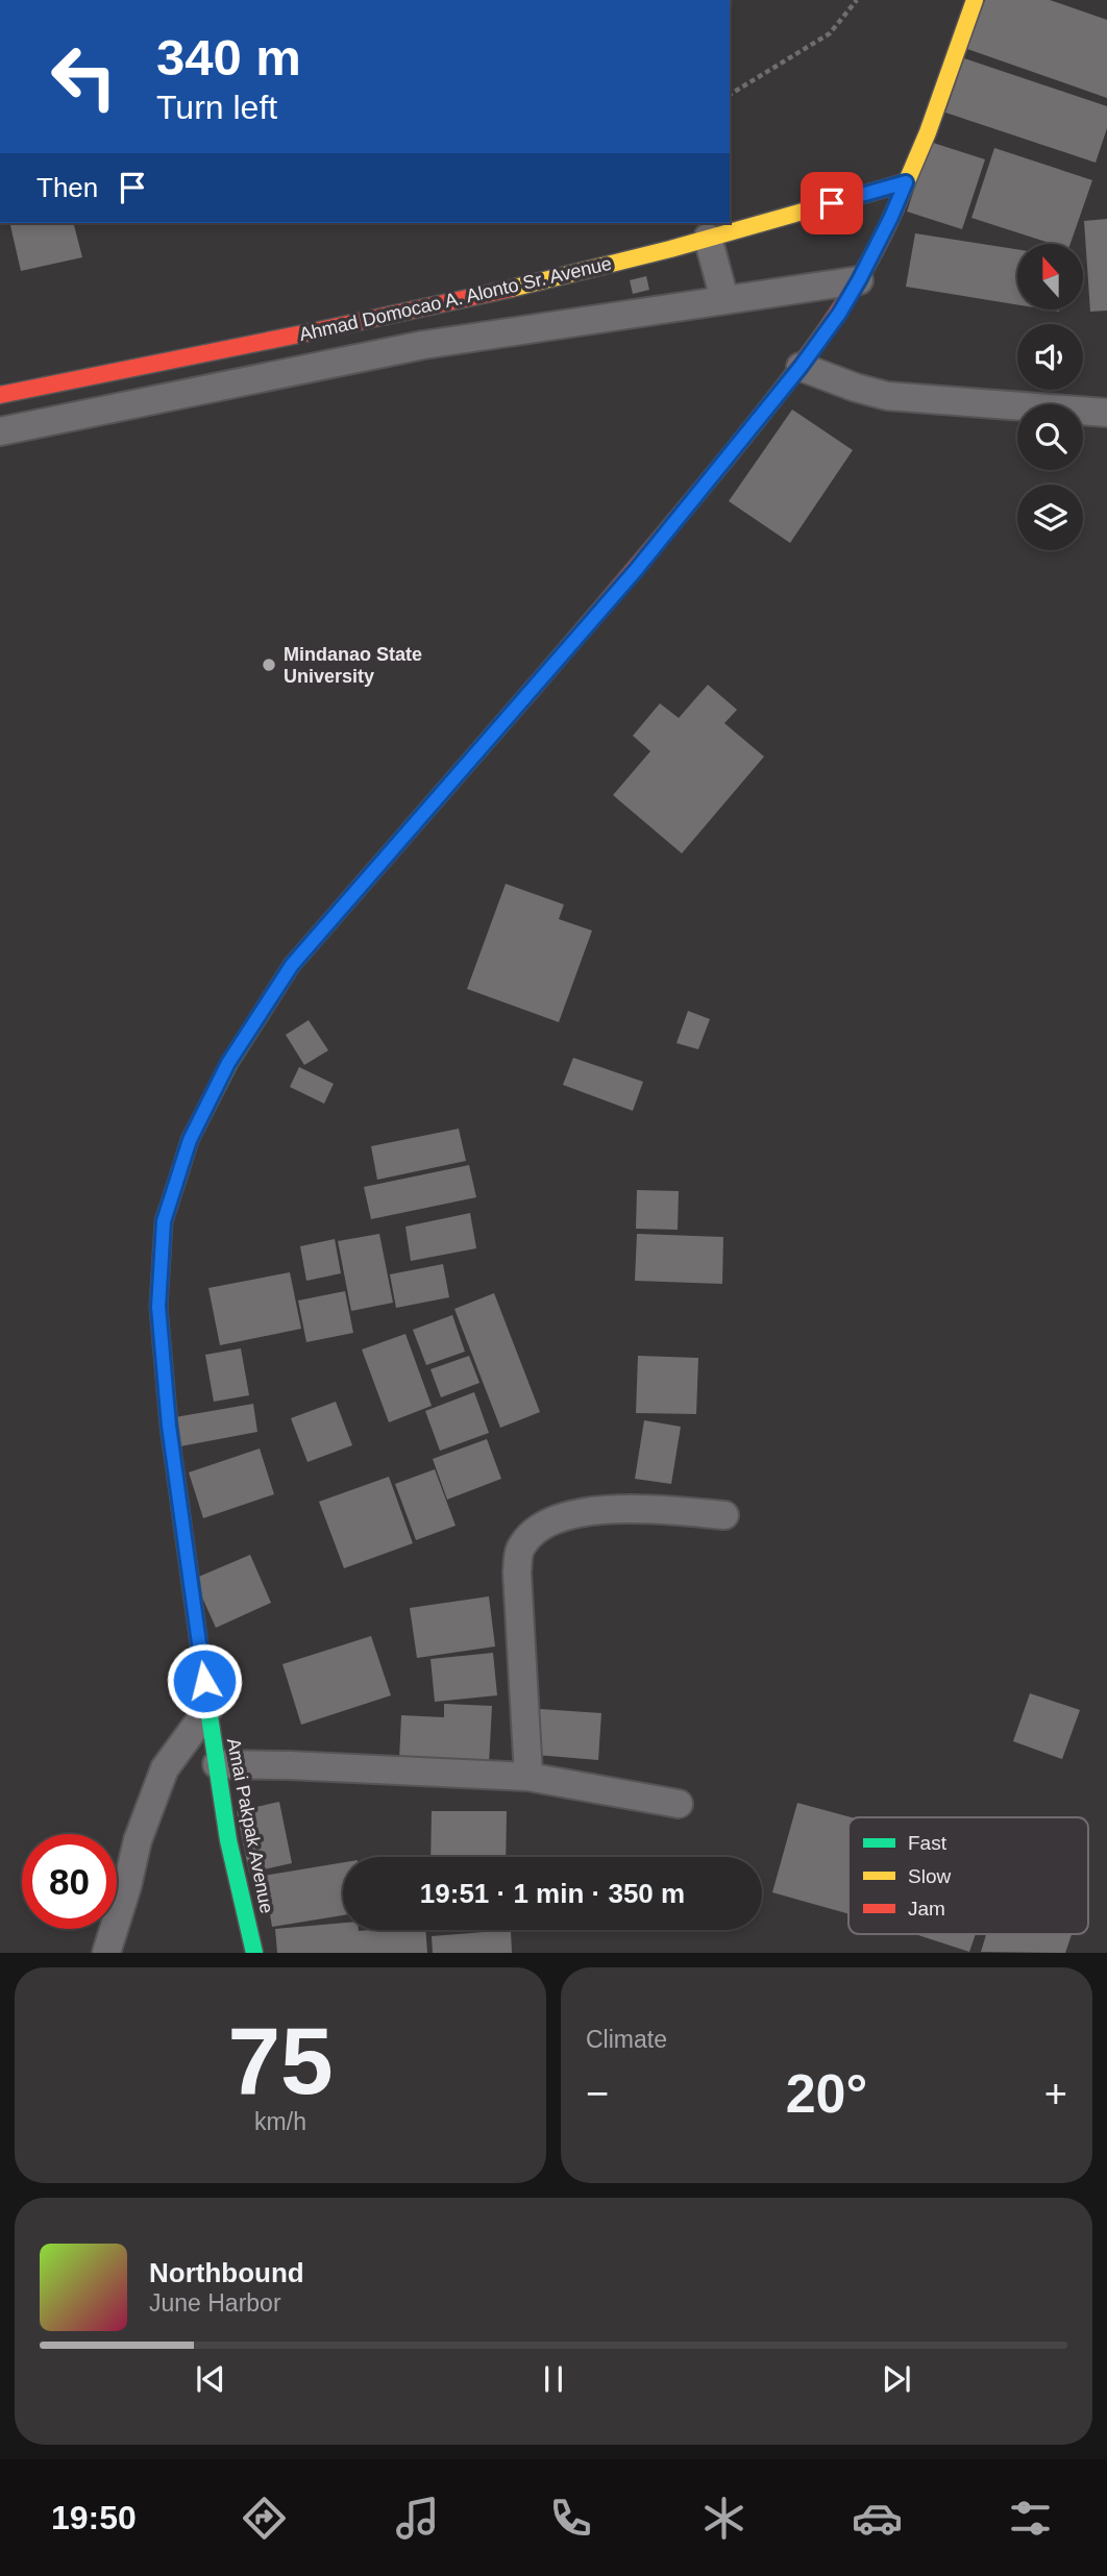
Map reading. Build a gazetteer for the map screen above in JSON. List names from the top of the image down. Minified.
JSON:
{"streets":{"main road":["Ahmad Domocao A. Alonto Sr. Avenue","Amai Pakpak Avenue"]},"crossings":[["Ahmad Domocao A. Alonto Sr. Avenue","Amai Pakpak Avenue"]],"places":["Mindanao State University"],"legend":["Fast","Slow","Jam"],"north":"top","page":{"turn":["340 m","Turn left"],"then":"Then","limit":"80","trip":"19:51 · 1 min · 350 m","tile":[["75","km/h"],"Climate"],"heat":["−","20°","+"],"song":["Northbound","June Harbor"],"tabs":"19:50"}}
